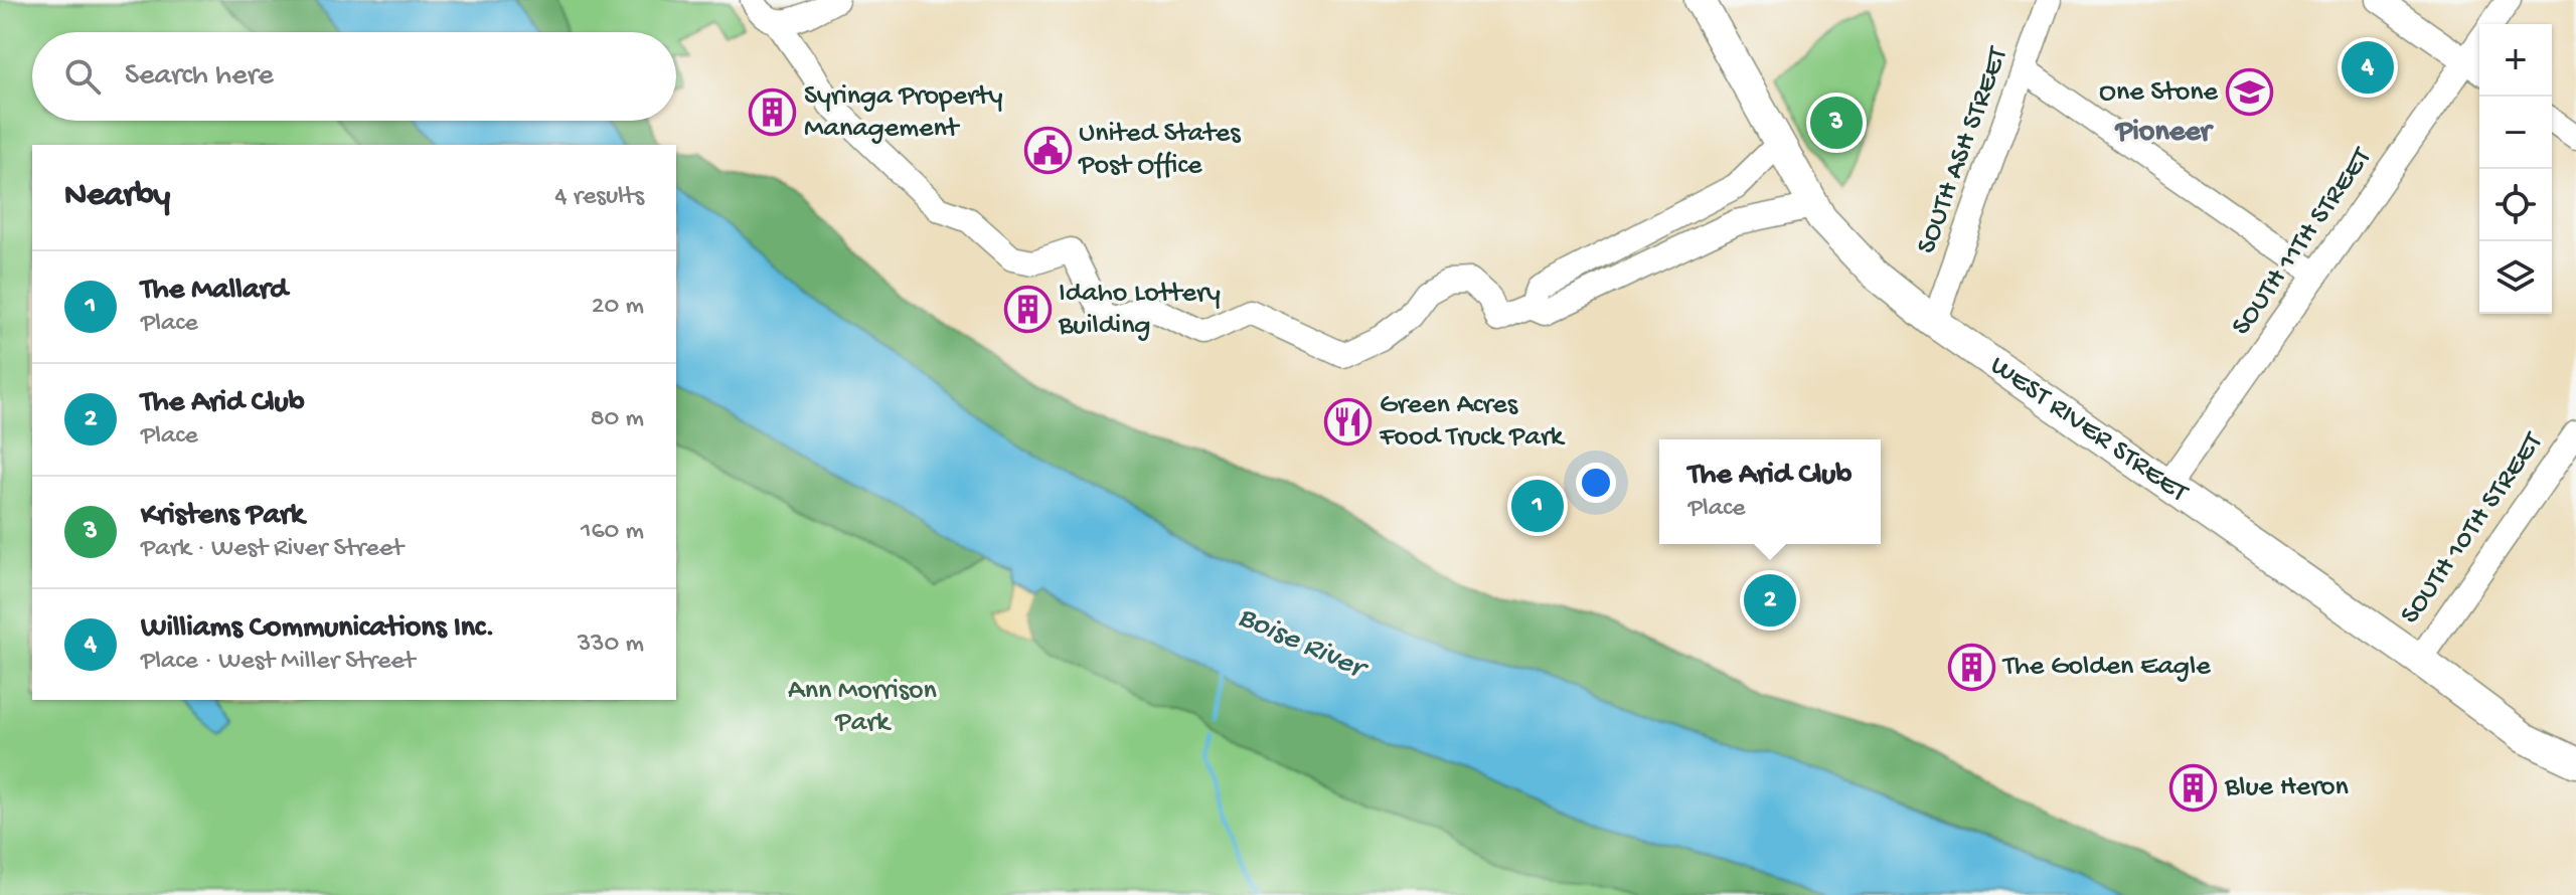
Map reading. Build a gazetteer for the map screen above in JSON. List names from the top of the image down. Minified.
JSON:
{"streets":{"main road":["WEST RIVER STREET"],"street":["SOUTH ASH STREET","SOUTH 11TH STREET","SOUTH 10TH STREET"]},"crossings":[["SOUTH ASH STREET","WEST RIVER STREET"],["SOUTH 11TH STREET","WEST RIVER STREET"],["WEST RIVER STREET","SOUTH 10TH STREET"]],"districts":["Pioneer"],"water":["Boise River"],"parks":["Ann Morrison Park"],"places":{"school or university":["One Stone"],"building":["Syringa Property Management","Idaho Lottery Building","The Golden Eagle","Blue Heron"],"public building":["United States Post Office"],"restaurant":["Green Acres Food Truck Park"]},"page":{"map_buttons":["+","−"],"search":"Search here","pins":["4","3","1","2"],"heading":["Nearby","4 results"],"list":[{"mark":"1","name":"The Mallard","note":"Place","value":"20 m"},{"mark":"2","name":"The Arid Club","note":"Place","value":"80 m"},{"mark":"3","name":"Kristens Park","note":"Park · West River Street","value":"160 m"},{"mark":"4","name":"Williams Communications Inc.","note":"Place · West Miller Street","value":"330 m"}],"popup":["The Arid Club","Place"]}}
